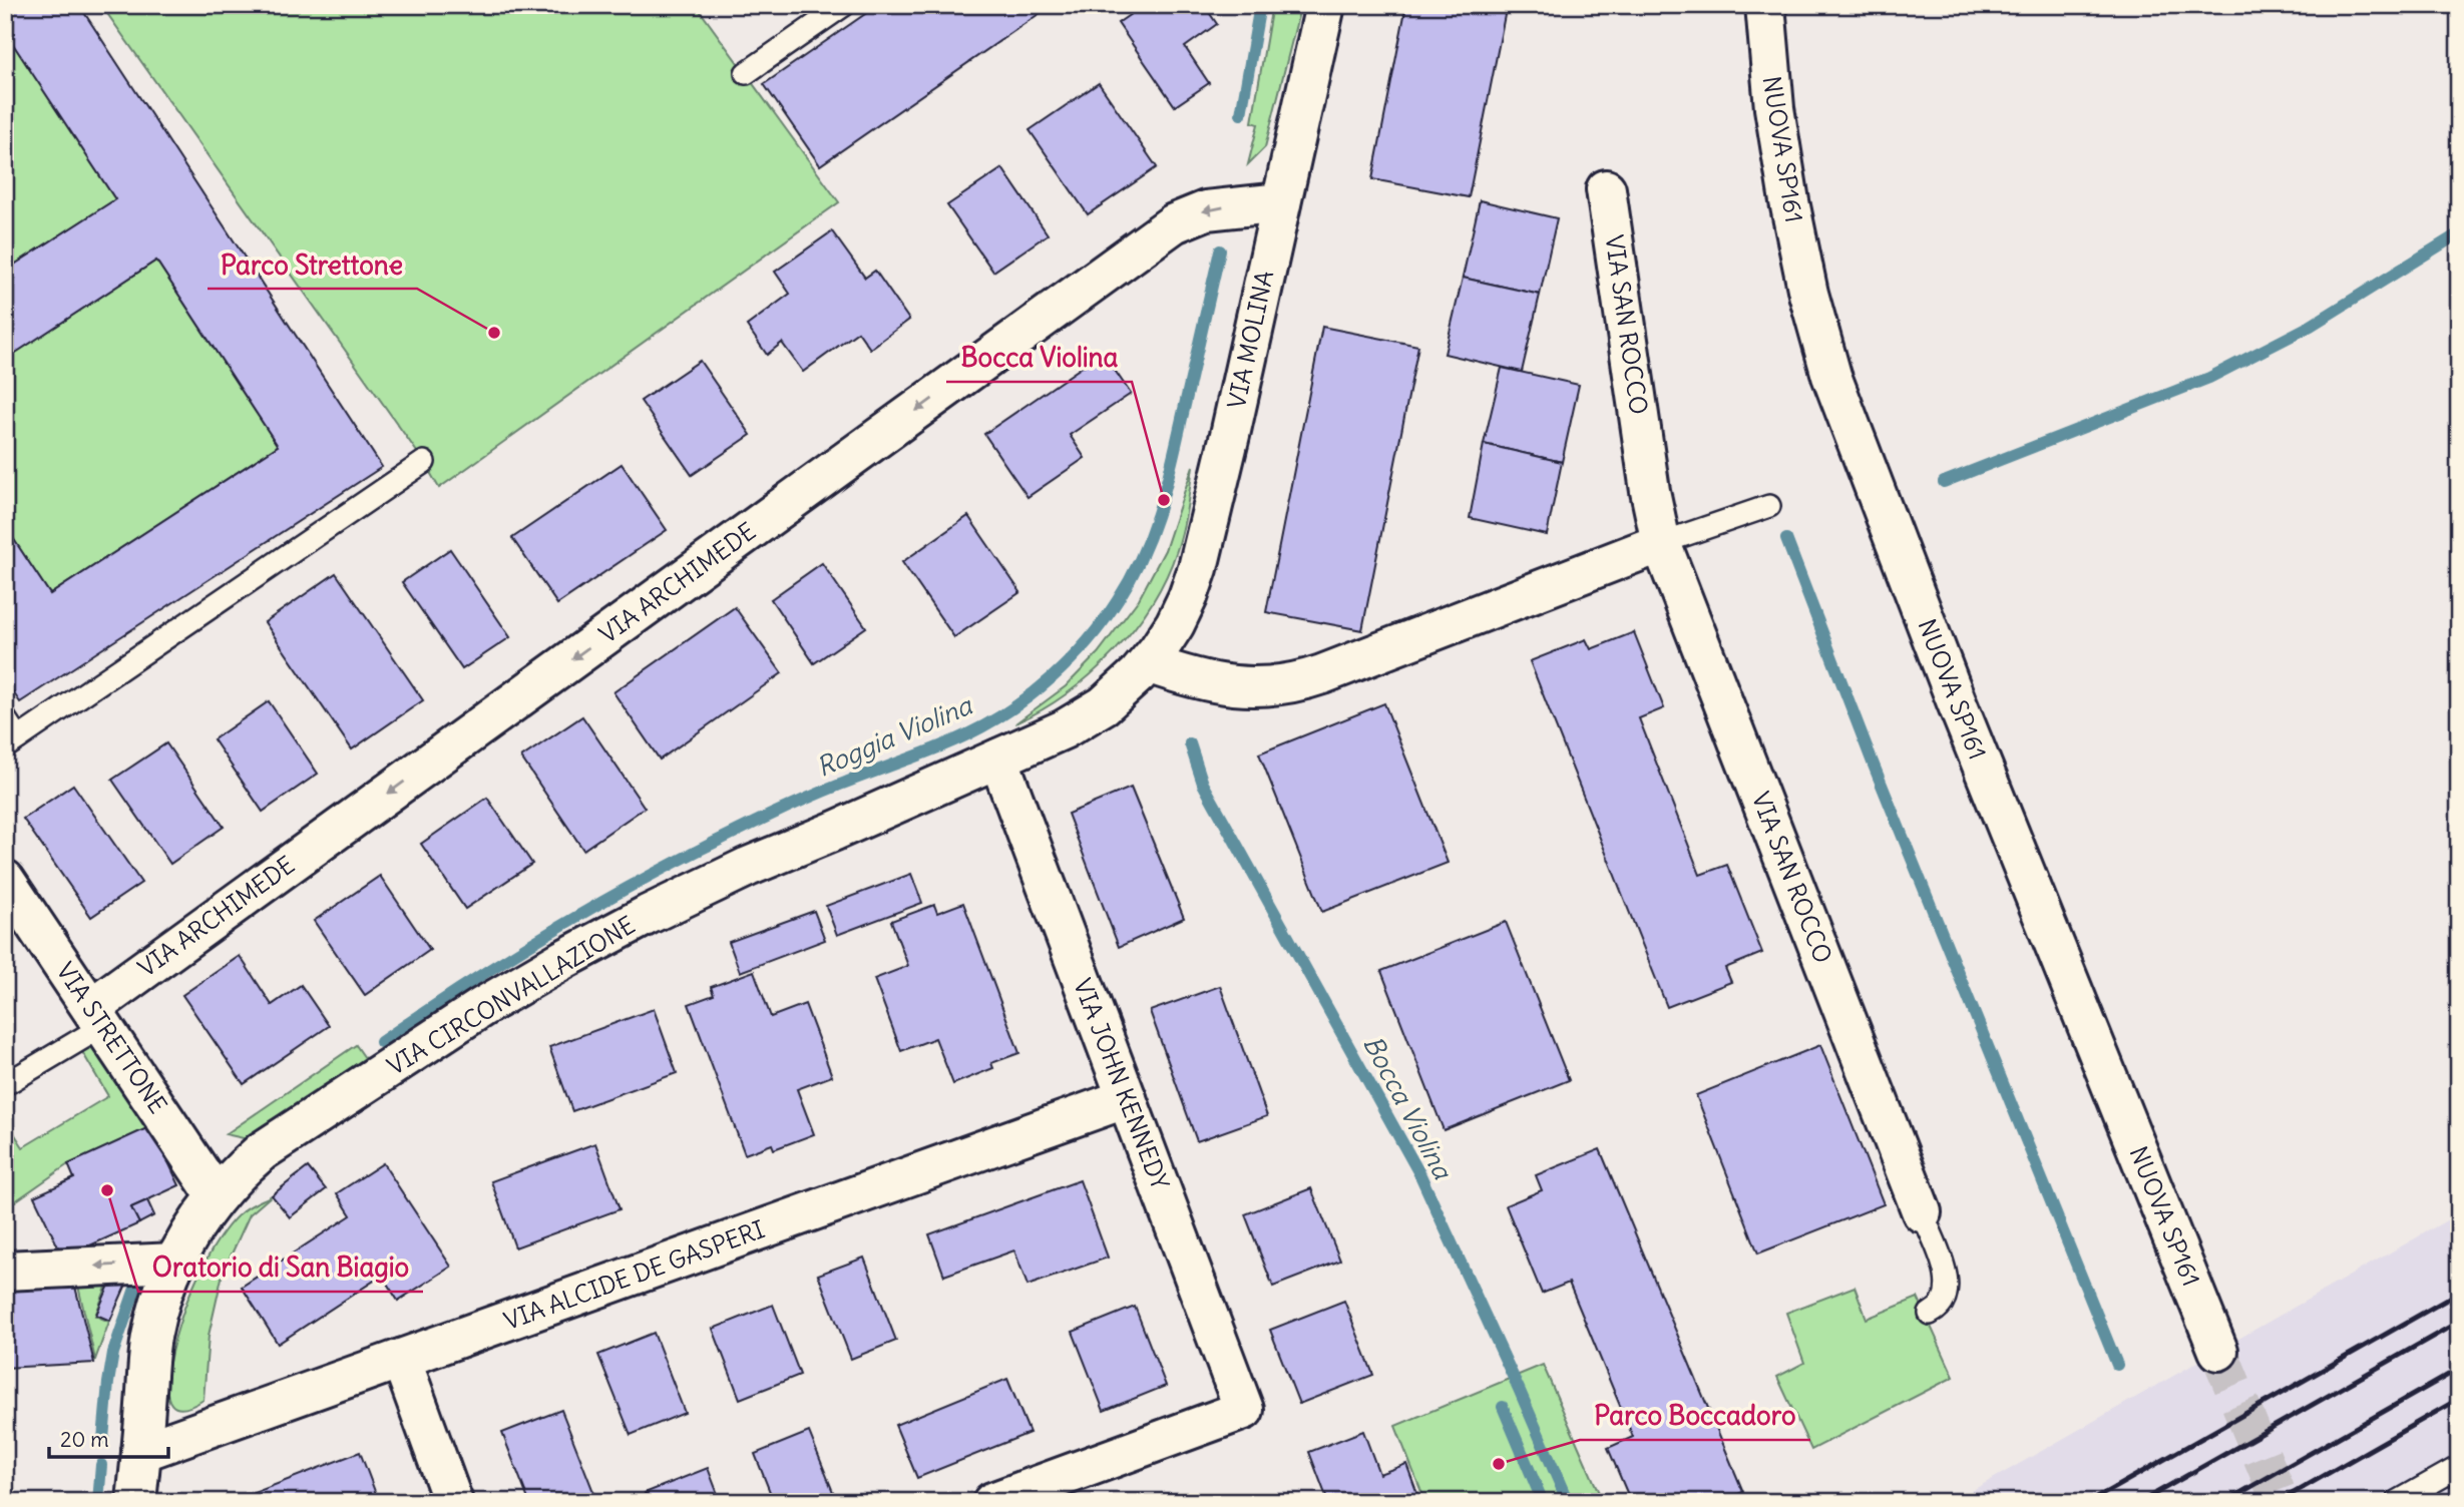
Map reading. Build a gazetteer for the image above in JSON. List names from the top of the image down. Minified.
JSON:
{"streets":{"street":["NUOVA SP161","VIA SAN ROCCO","VIA MOLINA","VIA ARCHIMEDE","VIA CIRCONVALLAZIONE","VIA STRETTONE","VIA JOHN KENNEDY","VIA ALCIDE DE GASPERI"]},"crossings":[["VIA MOLINA","VIA ARCHIMEDE"],["VIA MOLINA","VIA CIRCONVALLAZIONE"],["VIA ARCHIMEDE","VIA STRETTONE"],["VIA CIRCONVALLAZIONE","VIA STRETTONE"],["VIA CIRCONVALLAZIONE","VIA JOHN KENNEDY"],["VIA CIRCONVALLAZIONE","VIA ALCIDE DE GASPERI"],["VIA JOHN KENNEDY","VIA ALCIDE DE GASPERI"]],"one_way":["VIA ARCHIMEDE"],"water":["Roggia Violina","Bocca Violina"],"places":["Parco Strettone","Bocca Violina","Oratorio di San Biagio","Parco Boccadoro"],"scale_bar":"20 m"}
